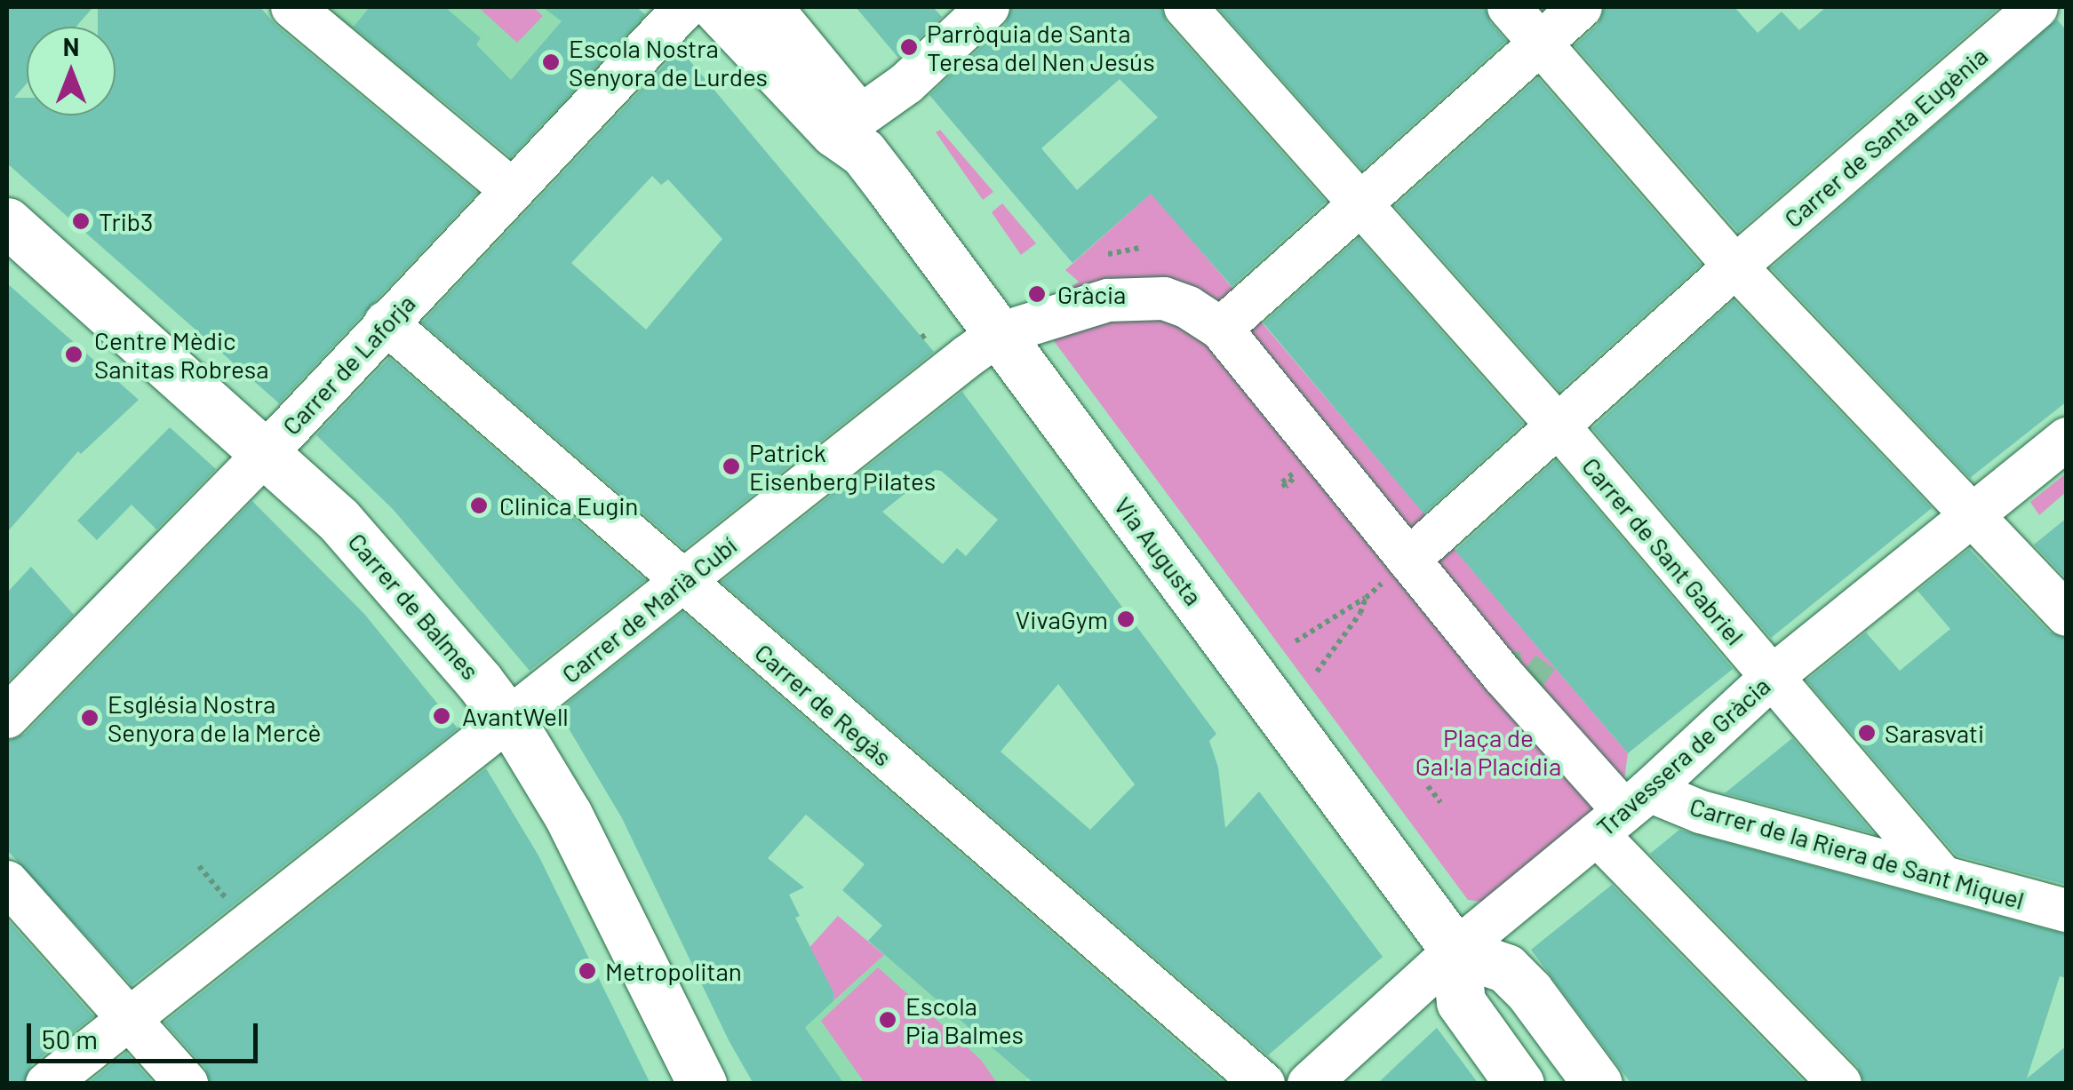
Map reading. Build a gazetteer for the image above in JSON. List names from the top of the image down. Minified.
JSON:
{"streets":{"main road":["Via Augusta","Carrer de Balmes"],"street":["Carrer de Santa Eugènia","Carrer de Laforja","Carrer de Sant Gabriel","Carrer de Marià Cubí","Carrer de Regàs","Travessera de Gràcia","Carrer de la Riera de Sant Miquel"]},"crossings":[["Carrer de Santa Eugènia","Carrer de Sant Gabriel"],["Carrer de Laforja","Carrer de Balmes"],["Carrer de Laforja","Carrer de Regàs"],["Via Augusta","Carrer de Marià Cubí"],["Via Augusta","Travessera de Gràcia"],["Carrer de Sant Gabriel","Travessera de Gràcia"],["Carrer de Sant Gabriel","Carrer de la Riera de Sant Miquel"],["Carrer de Balmes","Carrer de Marià Cubí"],["Carrer de Marià Cubí","Carrer de Regàs"],["Travessera de Gràcia","Carrer de la Riera de Sant Miquel"]],"parks":["Plaça de Gal·la Placídia"],"places":["Parròquia de Santa Teresa del Nen Jesús","Escola Nostra Senyora de Lurdes","Trib3","Gràcia","Centre Mèdic Sanitas Robresa","Patrick Eisenberg Pilates","Clinica Eugin","VivaGym","AvantWell","Església Nostra Senyora de la Mercè","Sarasvati","Metropolitan","Escola Pia Balmes"],"scale_bar":"50 m","north":"top"}
